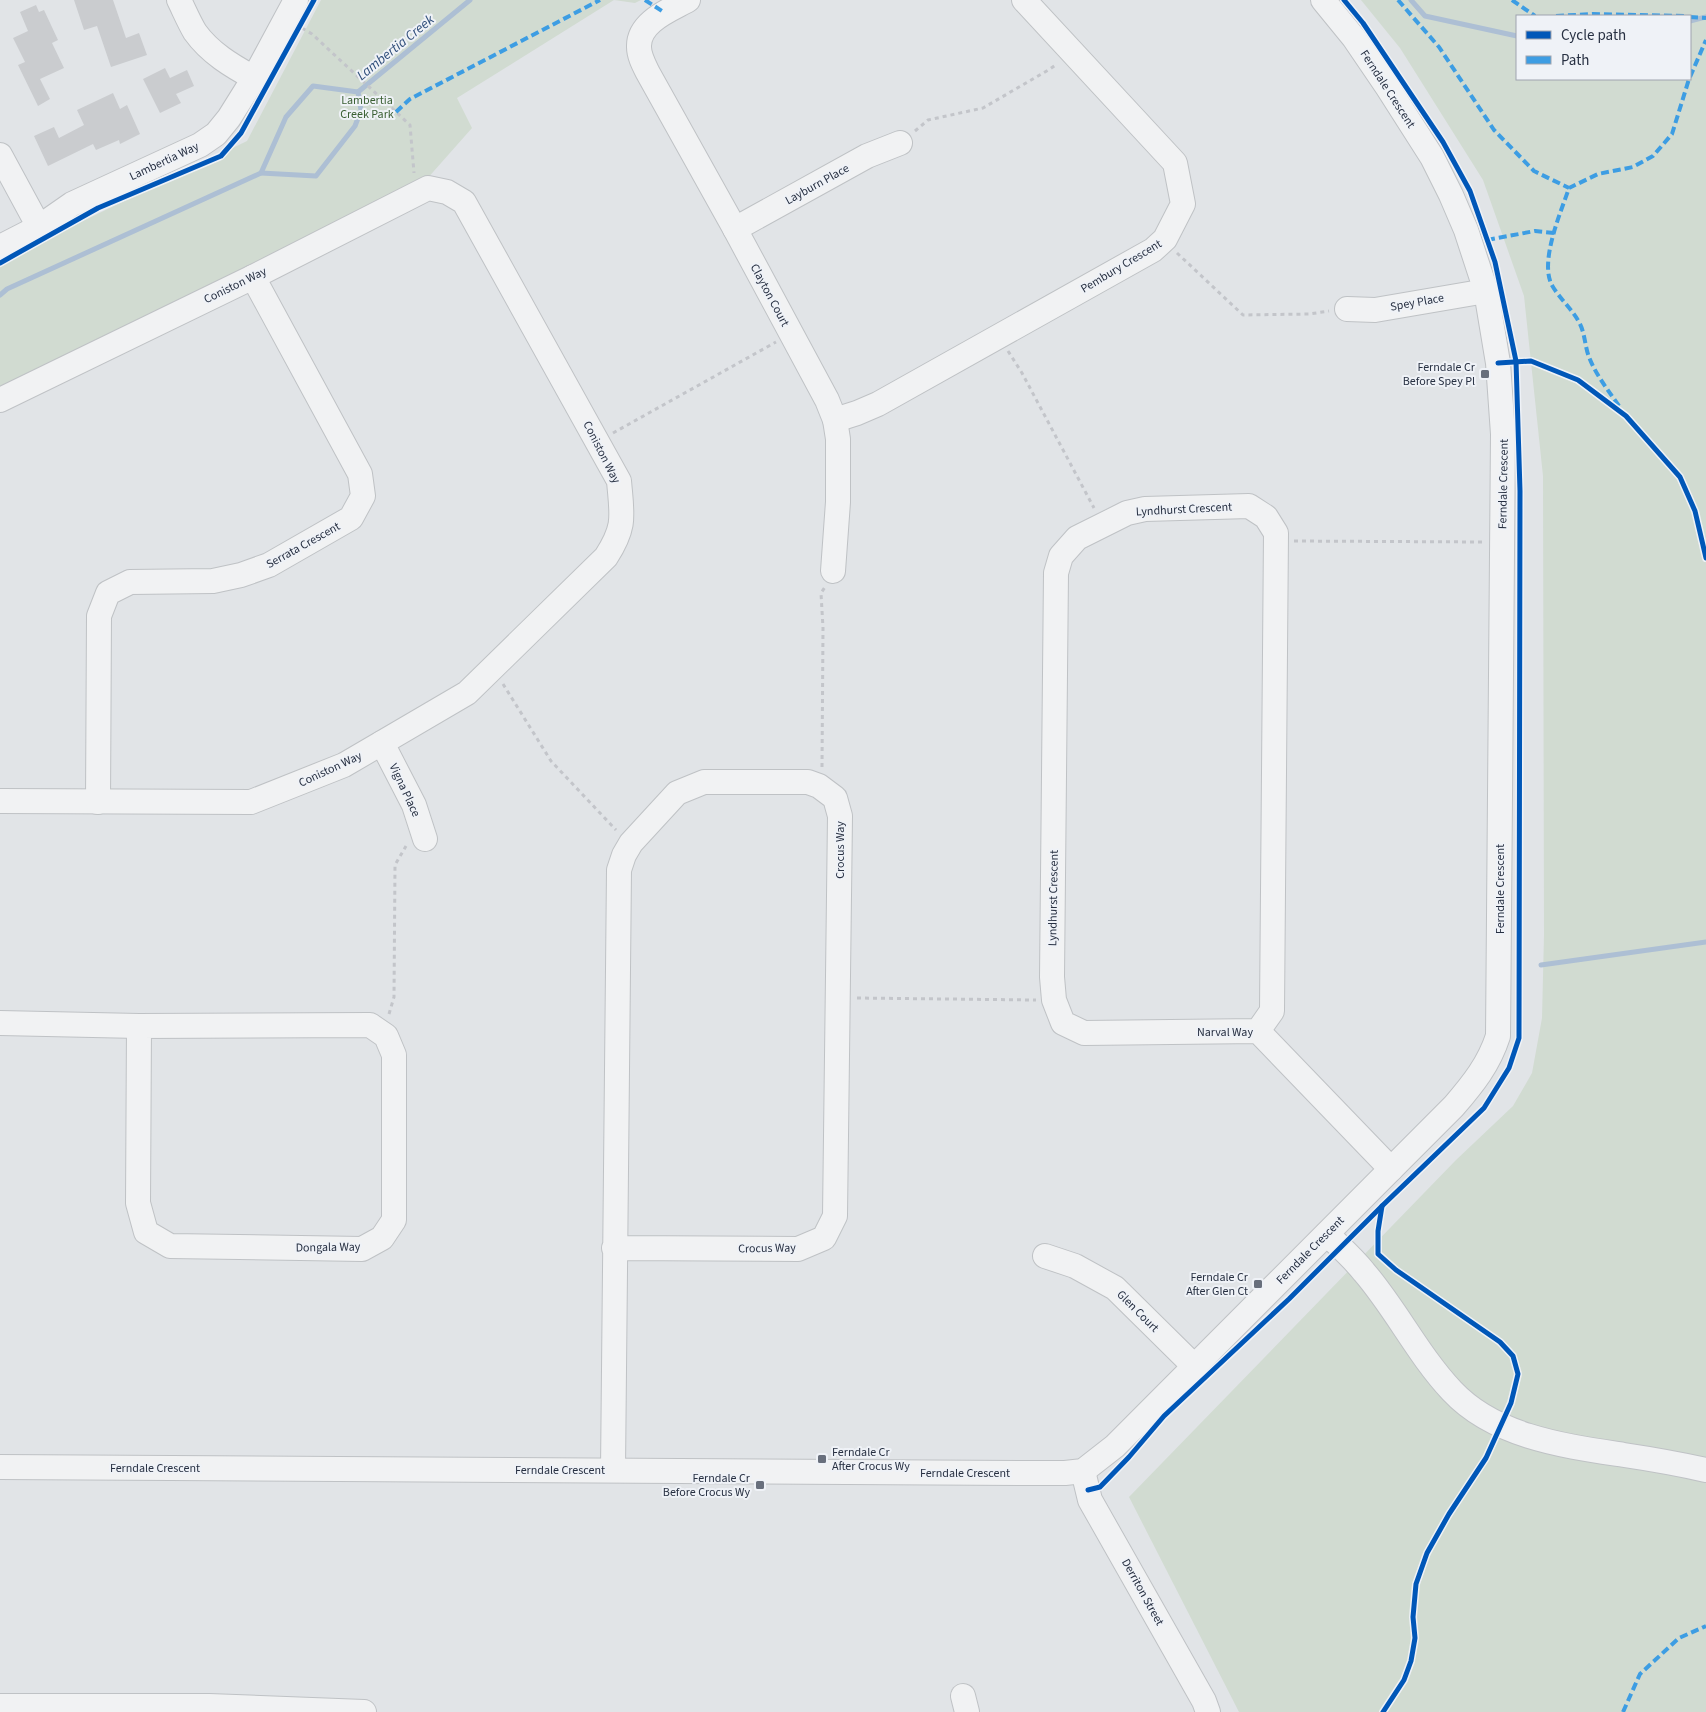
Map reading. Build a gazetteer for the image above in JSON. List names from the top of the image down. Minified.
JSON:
{"streets":{"street":["Ferndale Crescent","Lambertia Way","Layburn Place","Pembury Crescent","Coniston Way","Clayton Court","Spey Place","Lyndhurst Crescent","Serrata Crescent","Vigna Place","Crocus Way","Narval Way","Dongala Way","Glen Court","Derriton Street"]},"crossings":[["Ferndale Crescent","Spey Place"],["Ferndale Crescent","Narval Way"],["Ferndale Crescent","Glen Court"],["Ferndale Crescent","Derriton Street"],["Layburn Place","Clayton Court"],["Pembury Crescent","Clayton Court"],["Coniston Way","Serrata Crescent"],["Coniston Way","Vigna Place"],["Lyndhurst Crescent","Narval Way"]],"water":["Lambertia Creek"],"parks":["Lambertia Creek Park"],"places":{"transit":["Ferndale Cr Before Spey Pl","Ferndale Cr After Glen Ct","Ferndale Cr After Crocus Wy","Ferndale Cr Before Crocus Wy"]},"legend":["Cycle path","Path"]}
